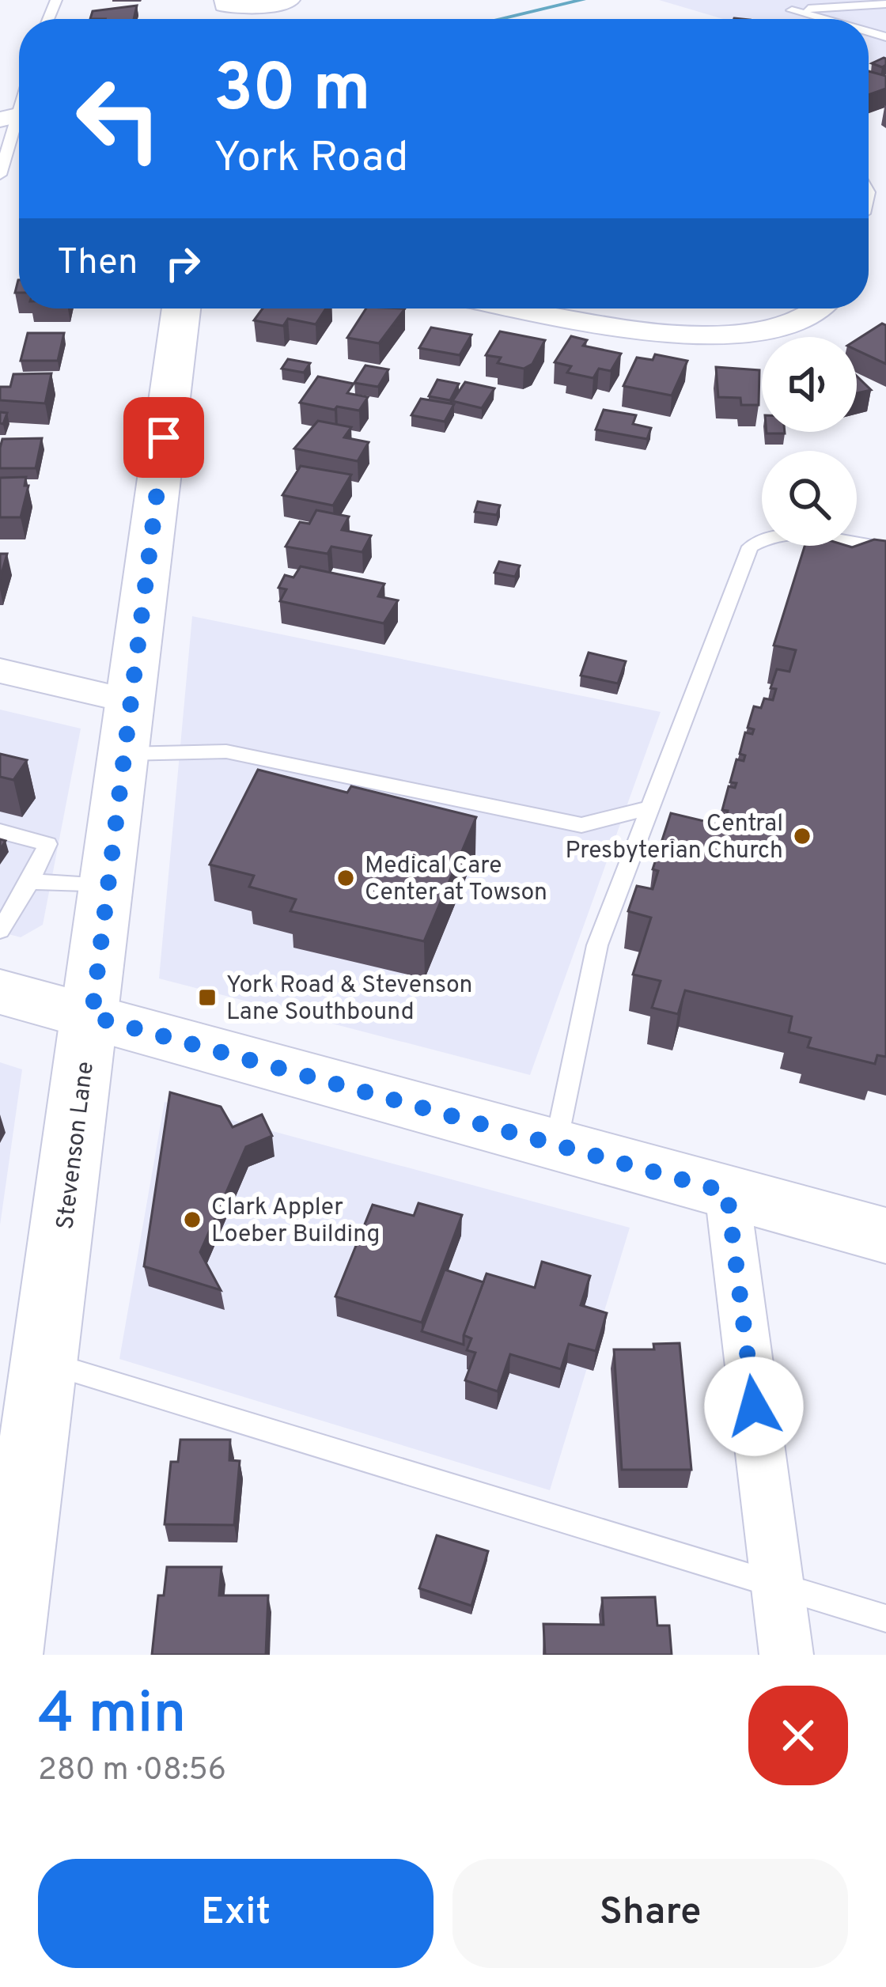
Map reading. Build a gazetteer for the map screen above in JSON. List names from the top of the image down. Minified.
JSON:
{"streets":{"street":["Stevenson Lane"]},"places":{"other":["Central Presbyterian Church","Medical Care Center at Towson","Clark Appler Loeber Building"],"transit":["York Road & Stevenson Lane Southbound"]},"page":{"turn":["30 m","York Road"],"then":"Then","heading":["4 min","280 m · 08:56"],"buttons":["Exit","Share"]}}
